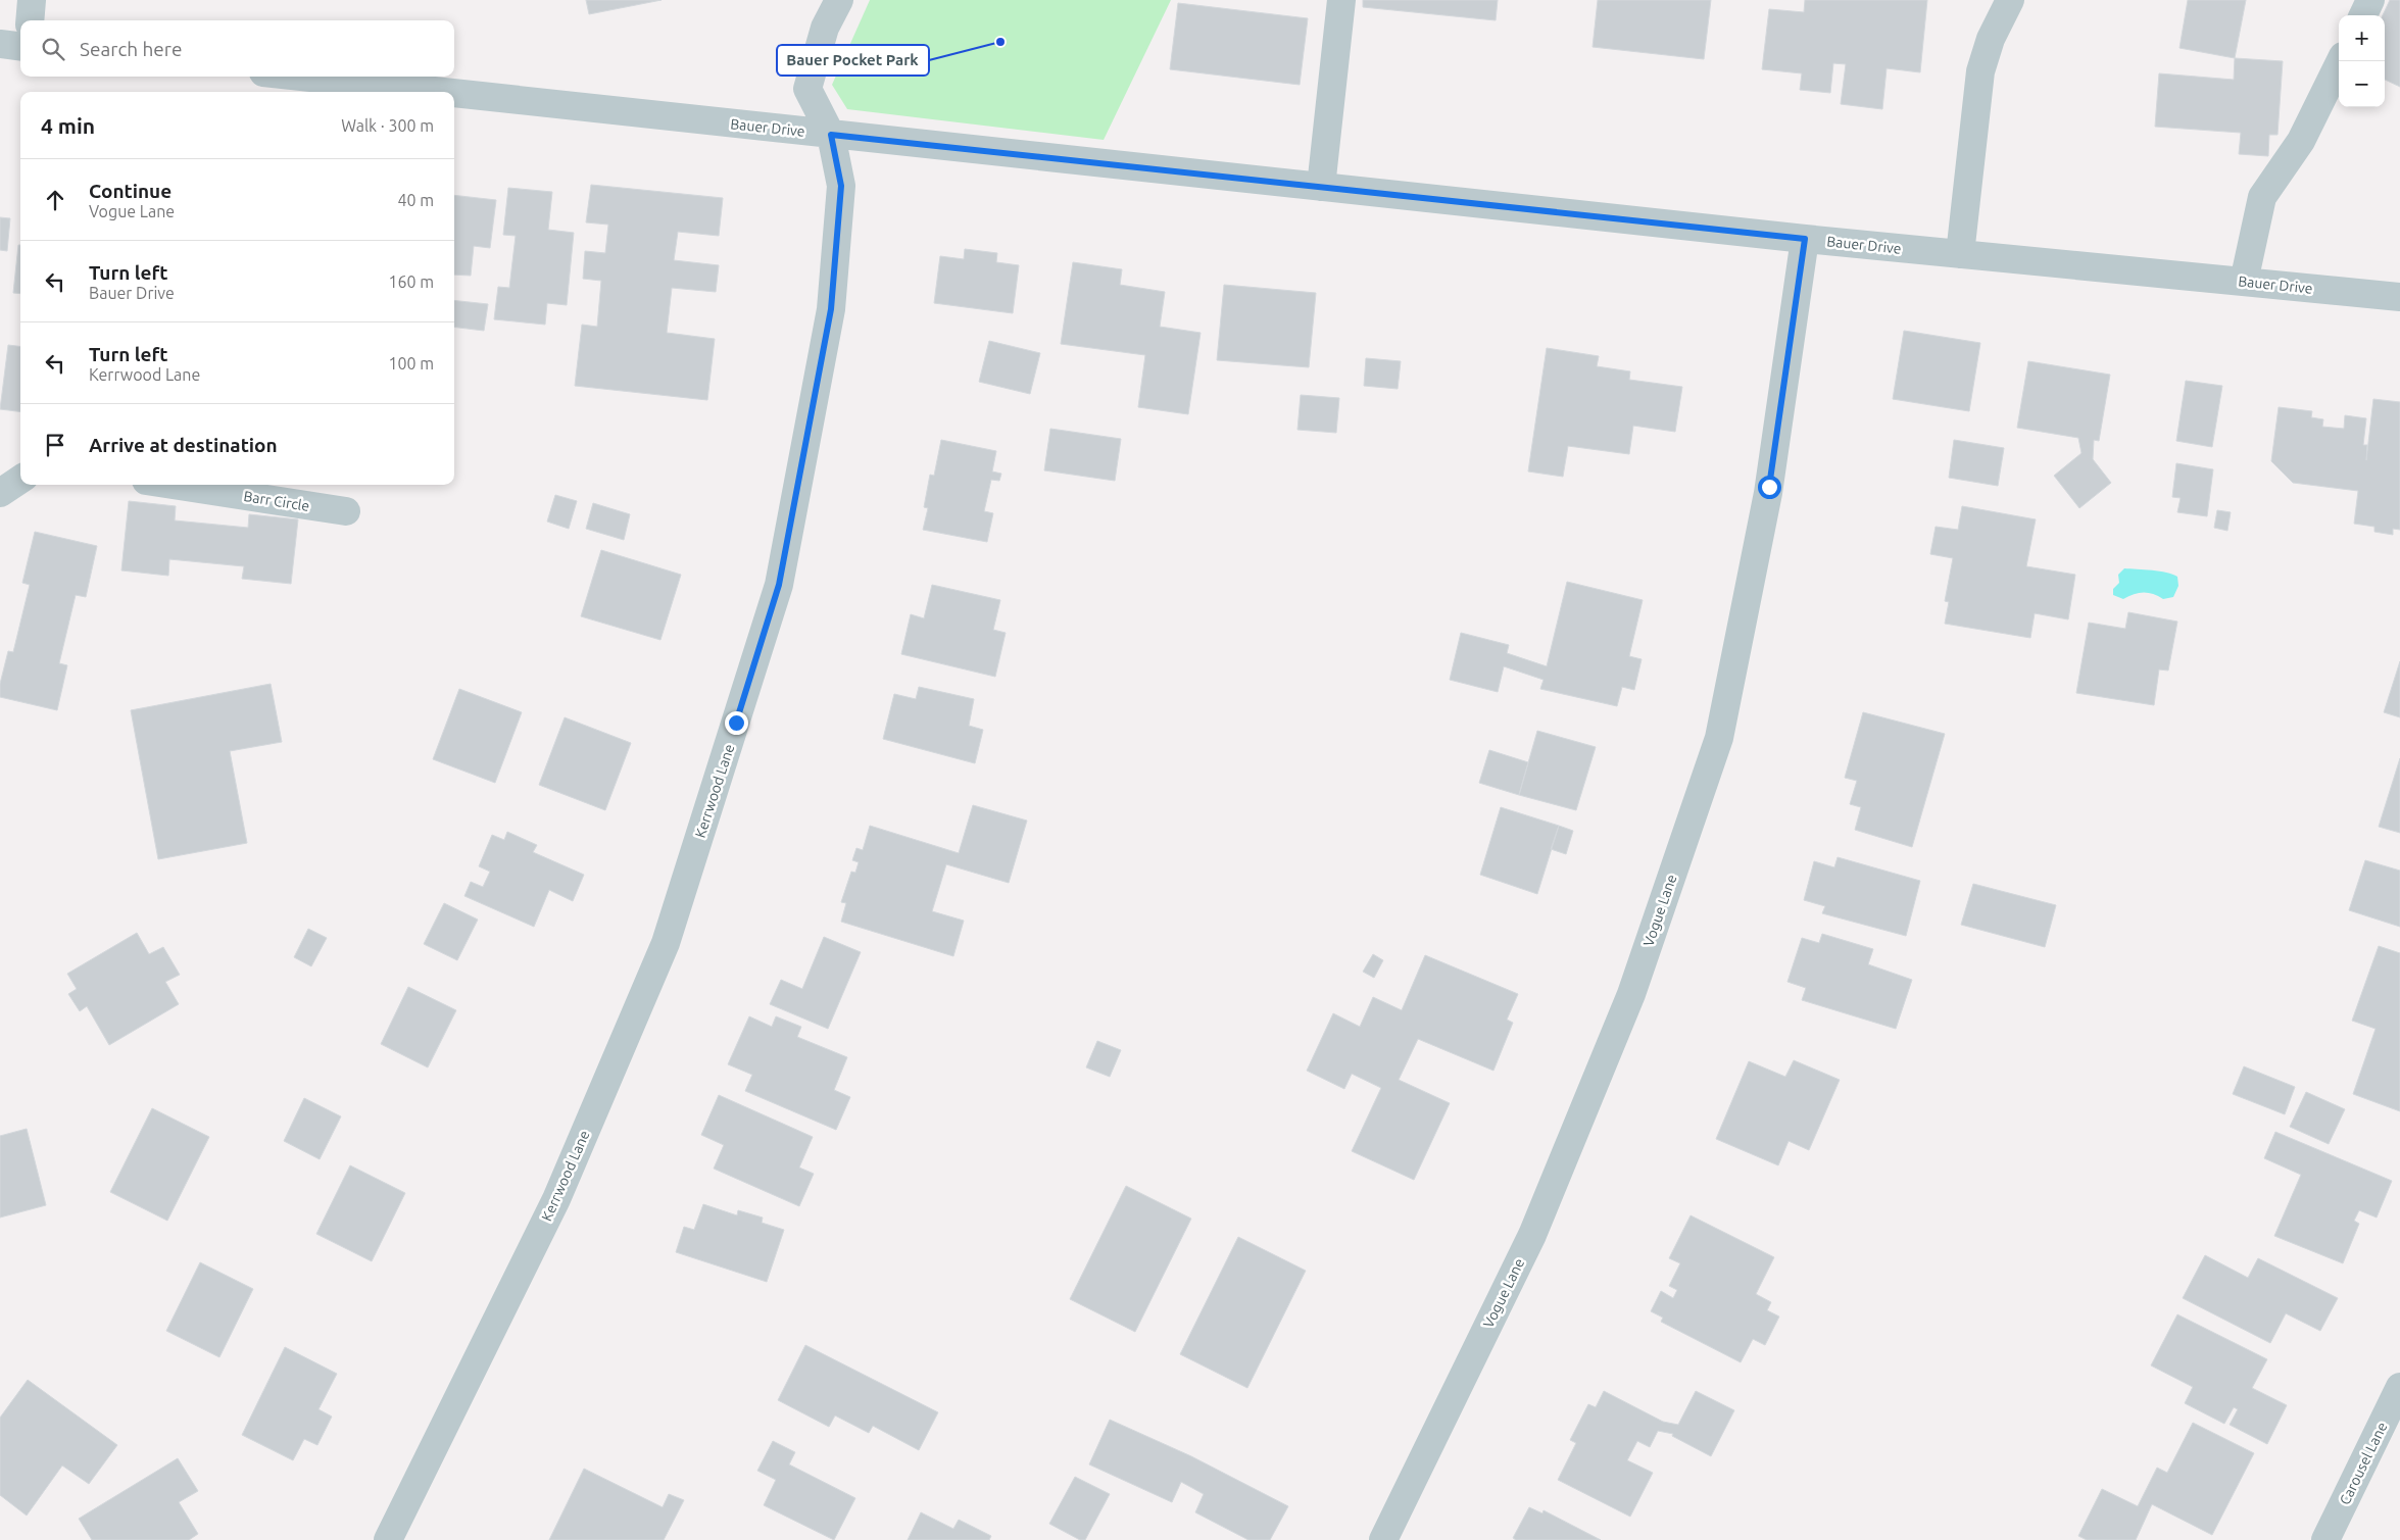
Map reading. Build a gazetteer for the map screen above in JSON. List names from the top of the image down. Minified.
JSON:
{"streets":{"street":["Bauer Drive","Barr Circle","Kerrwood Lane","Vogue Lane","Carousel Lane"]},"crossings":[["Bauer Drive","Kerrwood Lane"],["Bauer Drive","Vogue Lane"]],"places":["Bauer Pocket Park"],"page":{"map_buttons":["+","−"],"search":"Search here","heading":["4 min","Walk · 300 m"],"list":[["Continue","Vogue Lane","40 m"],["Turn left","Bauer Drive","160 m"],["Turn left","Kerrwood Lane","100 m"],"Arrive at destination"]}}
